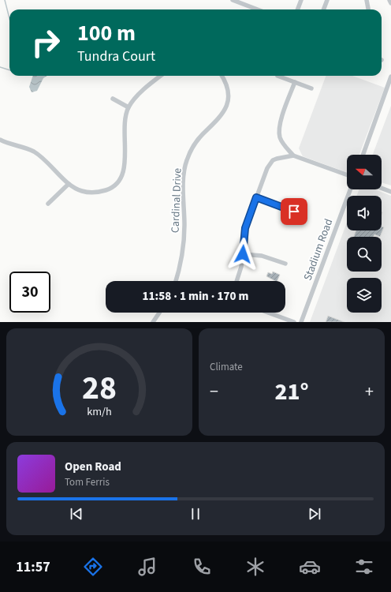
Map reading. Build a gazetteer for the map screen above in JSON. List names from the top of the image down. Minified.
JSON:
{"streets":{"street":["Cardinal Drive","Stadium Road"]},"north":"left","page":{"turn":["100 m","Tundra Court"],"limit":"30","trip":"11:58 · 1 min · 170 m","tile":"Climate","heat":["−","21°","+"],"song":["Open Road","Tom Ferris"],"tabs":"11:57","gauge":["28","km/h"]}}
